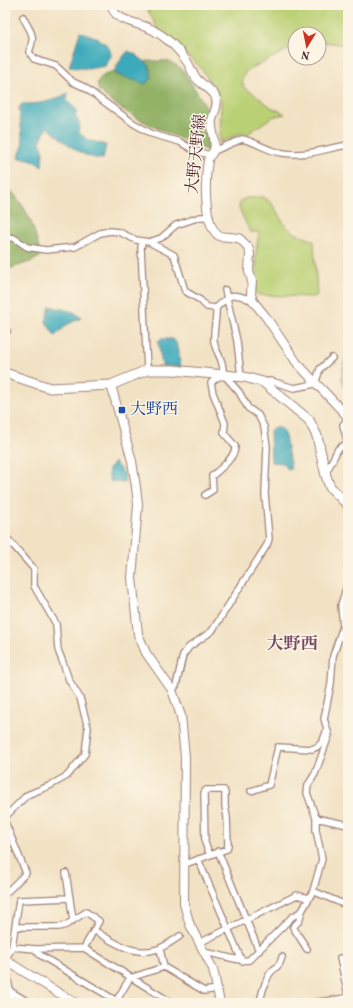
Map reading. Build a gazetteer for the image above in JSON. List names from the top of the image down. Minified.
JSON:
{"streets":{"street":["大野天野線"]},"districts":["大野西"],"places":{"transit":["大野西"]},"north":"bottom"}
